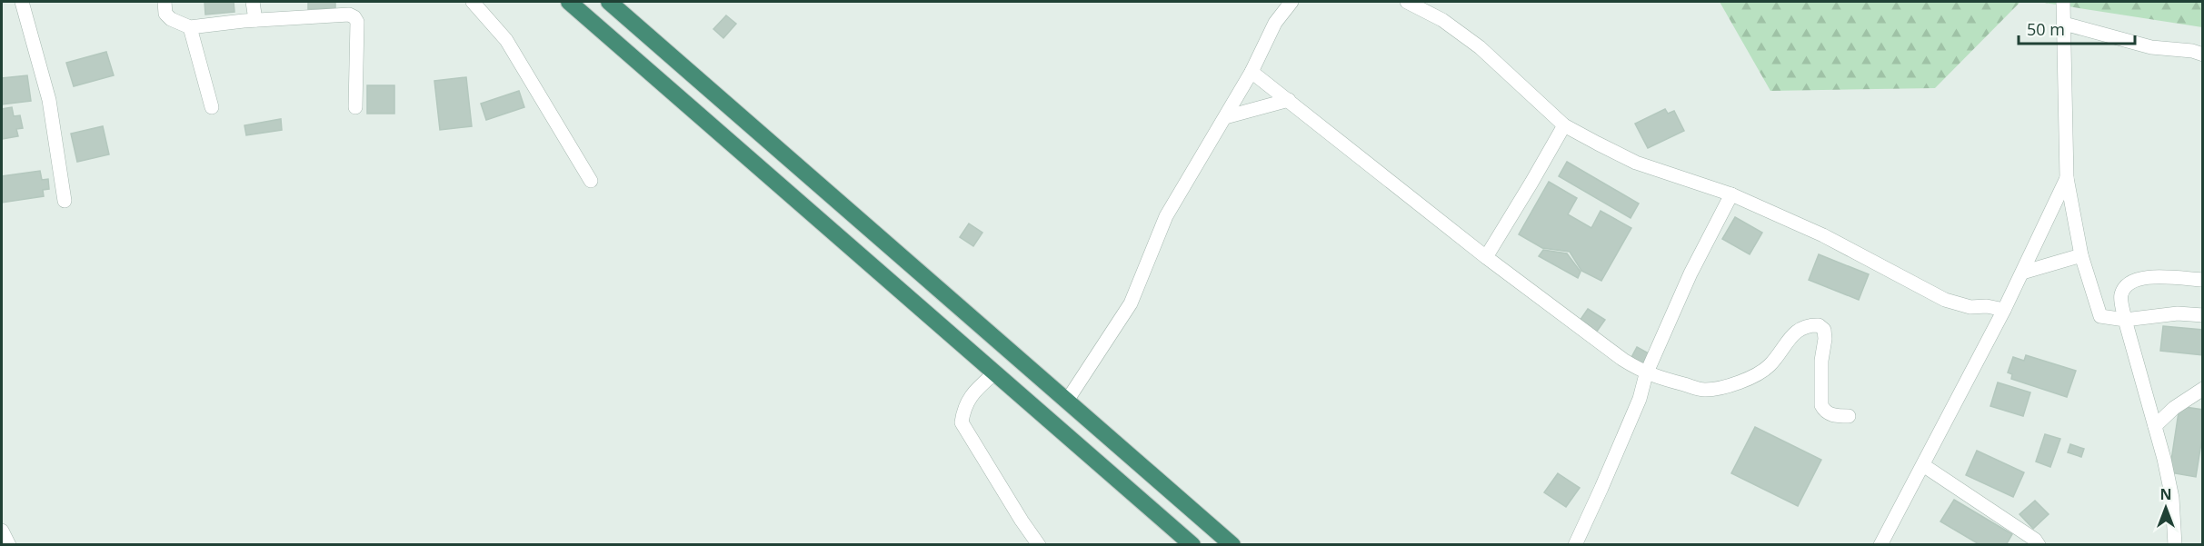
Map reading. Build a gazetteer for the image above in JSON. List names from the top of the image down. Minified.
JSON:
{"scale_bar":"50 m","north":"top"}
